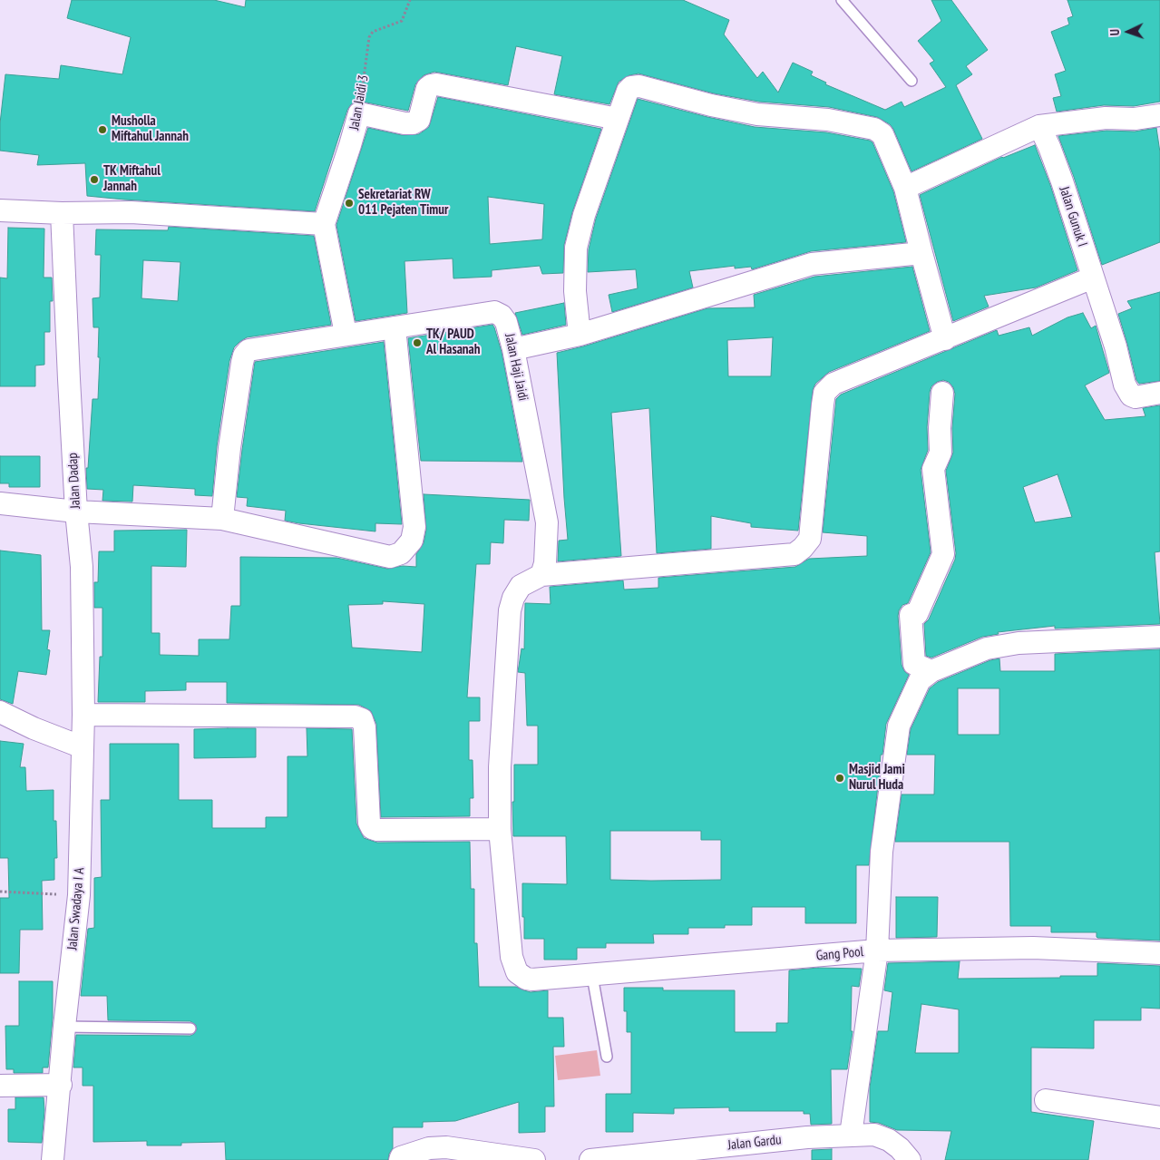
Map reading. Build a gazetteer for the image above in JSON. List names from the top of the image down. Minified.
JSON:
{"streets":{"street":["Jalan Jaidi 3","Jalan Gunuk I","Jalan Haji Jaidi","Jalan Dadap","Jalan Swadaya I A","Gang Pool","Jalan Gardu"]},"crossings":[["Jalan Dadap","Jalan Swadaya I A"]],"places":["Musholla Miftahul Jannah","TK Miftahul Jannah","Sekretariat RW 011 Pejaten Timur","TK/ PAUD Al Hasanah","Masjid Jami Nurul Huda"],"north":"left"}
